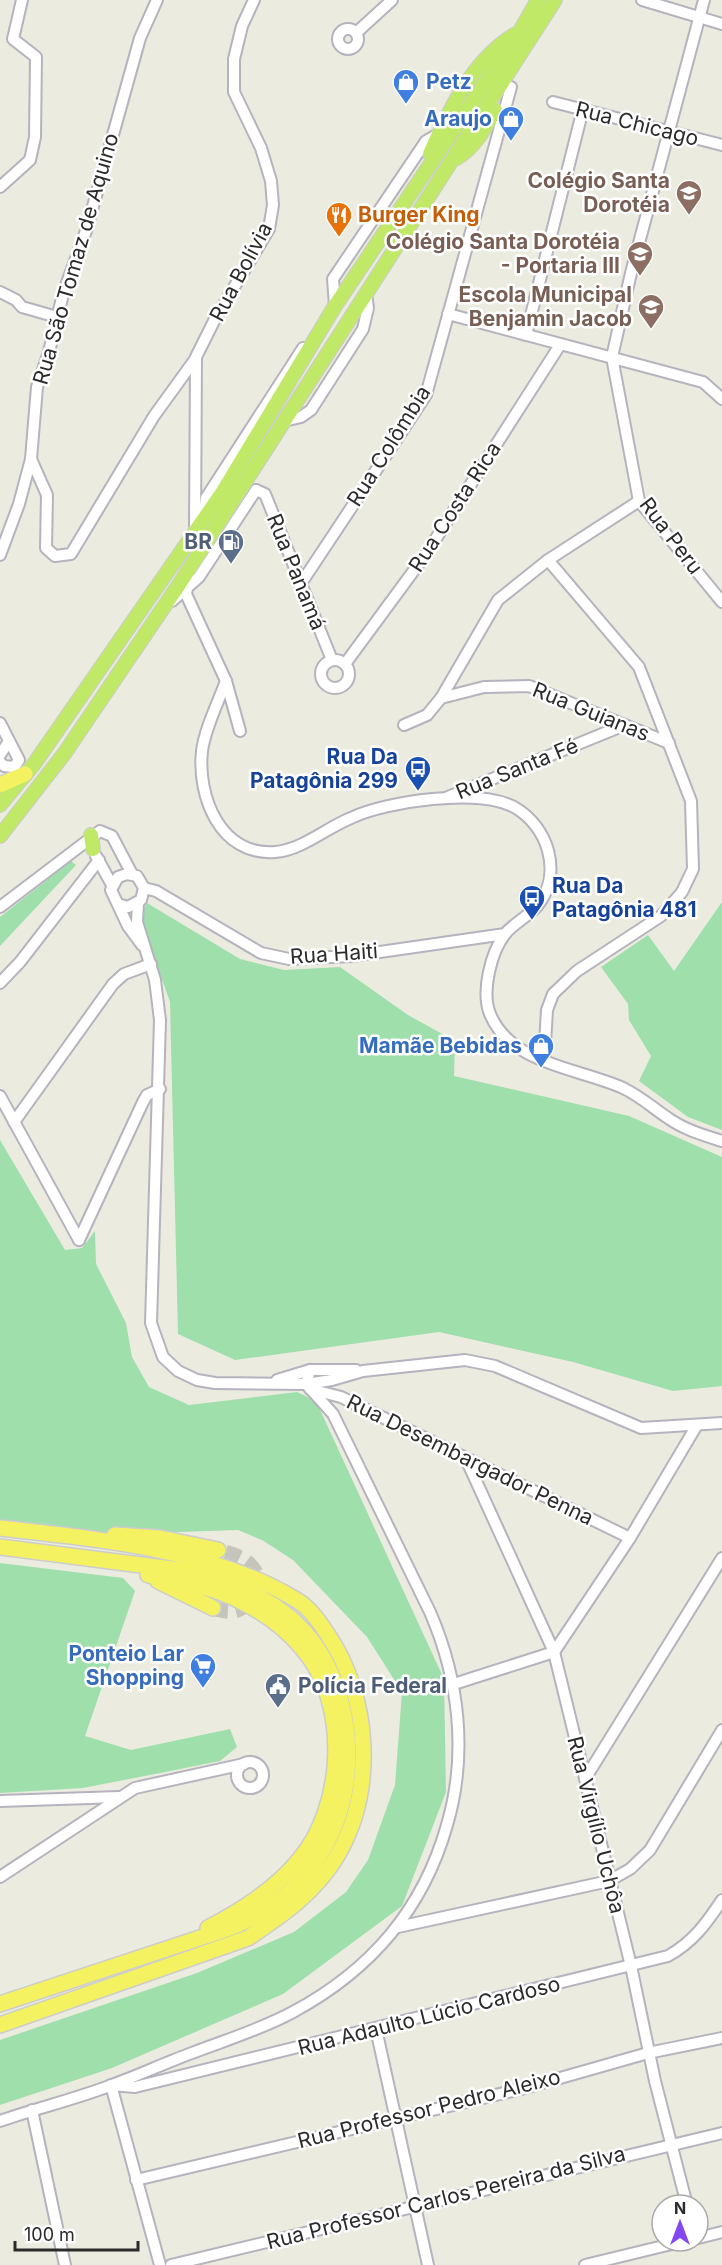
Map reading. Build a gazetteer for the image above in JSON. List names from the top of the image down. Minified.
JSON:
{"streets":{"street":["Rua Chicago","Rua São Tomaz de Aquino","Rua Bolívia","Rua Colômbia","Rua Costa Rica","Rua Peru","Rua Panamá","Rua Guianas","Rua Santa Fé","Rua Haiti","Rua Desembargador Penna","Rua Virgílio Uchôa","Rua Adaulto Lúcio Cardoso","Rua Professor Pedro Aleixo","Rua Professor Carlos Pereira da Silva"]},"crossings":[["Rua Colômbia","Rua Panamá"],["Rua Costa Rica","Rua Panamá"],["Rua Guianas","Rua Santa Fé"],["Rua Desembargador Penna","Rua Virgílio Uchôa"],["Rua Virgílio Uchôa","Rua Adaulto Lúcio Cardoso"],["Rua Virgílio Uchôa","Rua Professor Pedro Aleixo"],["Rua Virgílio Uchôa","Rua Professor Carlos Pereira da Silva"]],"places":{"shop":["Petz","Araujo","Mamãe Bebidas"],"school or university":["Colégio Santa Dorotéia","Colégio Santa Dorotéia - Portaria III","Escola Municipal Benjamin Jacob"],"restaurant":["Burger King"],"fuel station":["BR"],"bus stop":["Rua Da Patagônia 299","Rua Da Patagônia 481"],"supermarket":["Ponteio Lar Shopping"],"public building":["Polícia Federal"]},"scale_bar":"100 m","north":"top"}
